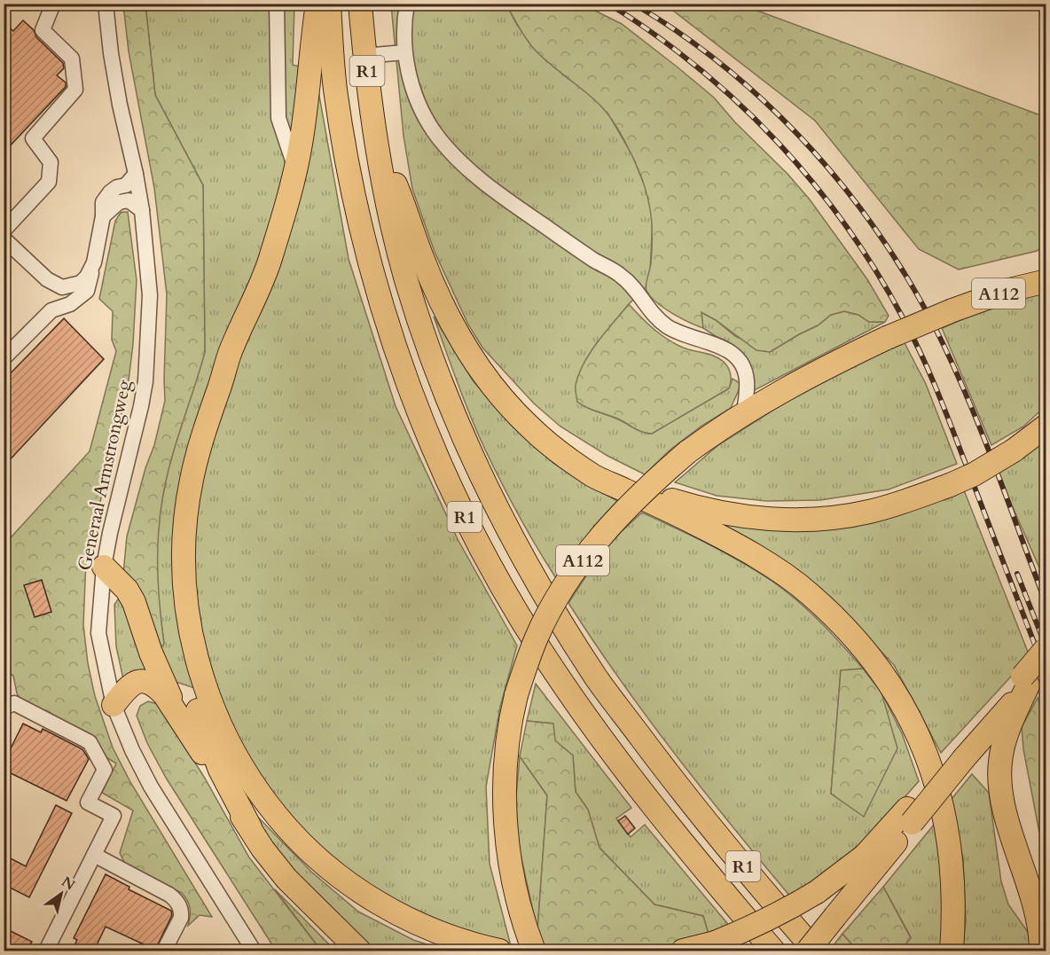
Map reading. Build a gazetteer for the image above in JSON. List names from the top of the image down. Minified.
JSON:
{"streets":{"highway":["R1","A112"],"street":["Generaal Armstrongweg"]},"north":"top right"}
